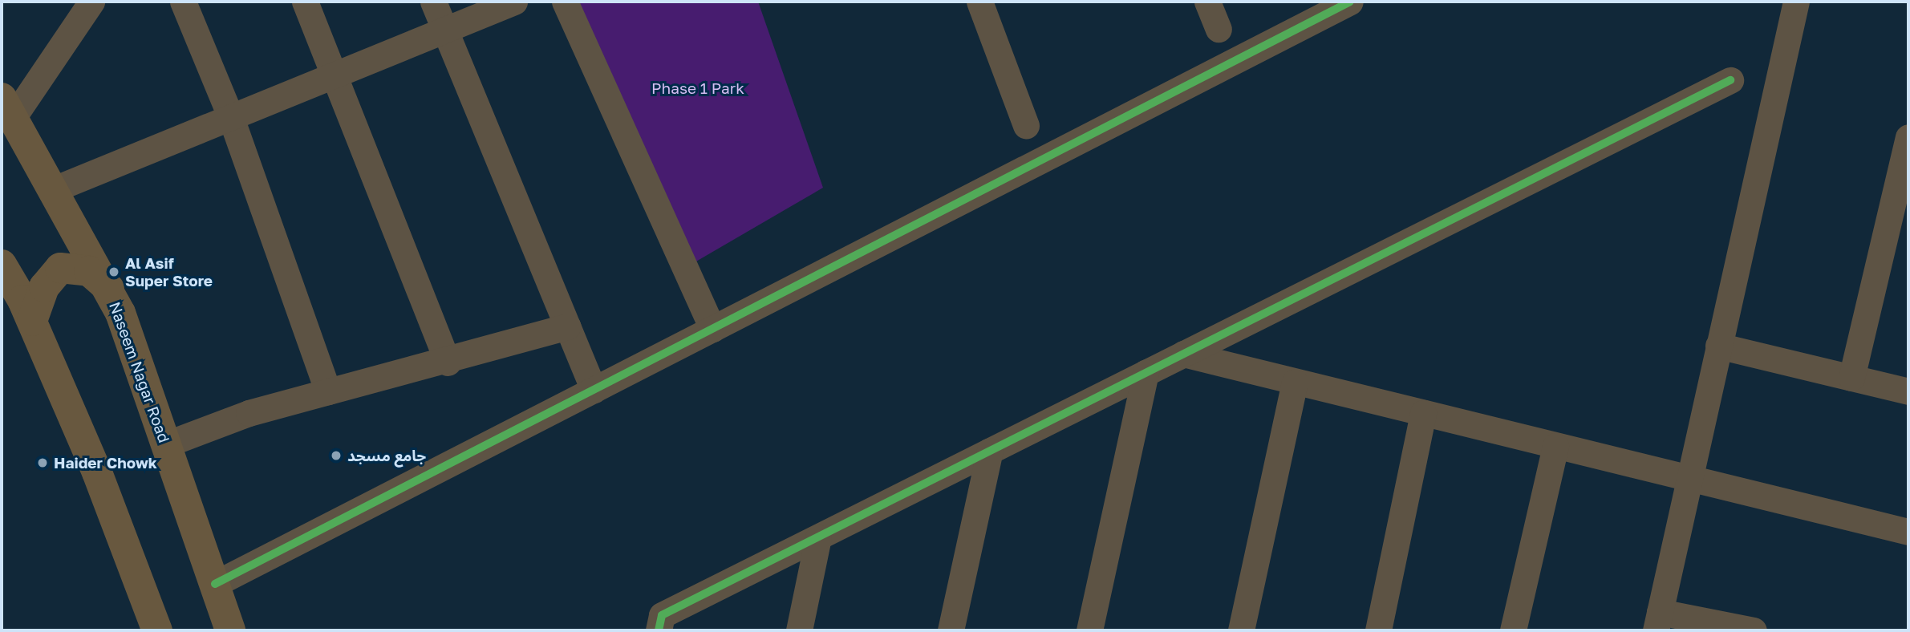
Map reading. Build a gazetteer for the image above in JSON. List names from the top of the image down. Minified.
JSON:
{"streets":{"main road":["Naseem Nagar Road"]},"parks":["Phase 1 Park"],"places":["Al Asif Super Store","جامع مسجد","Haider Chowk"]}
